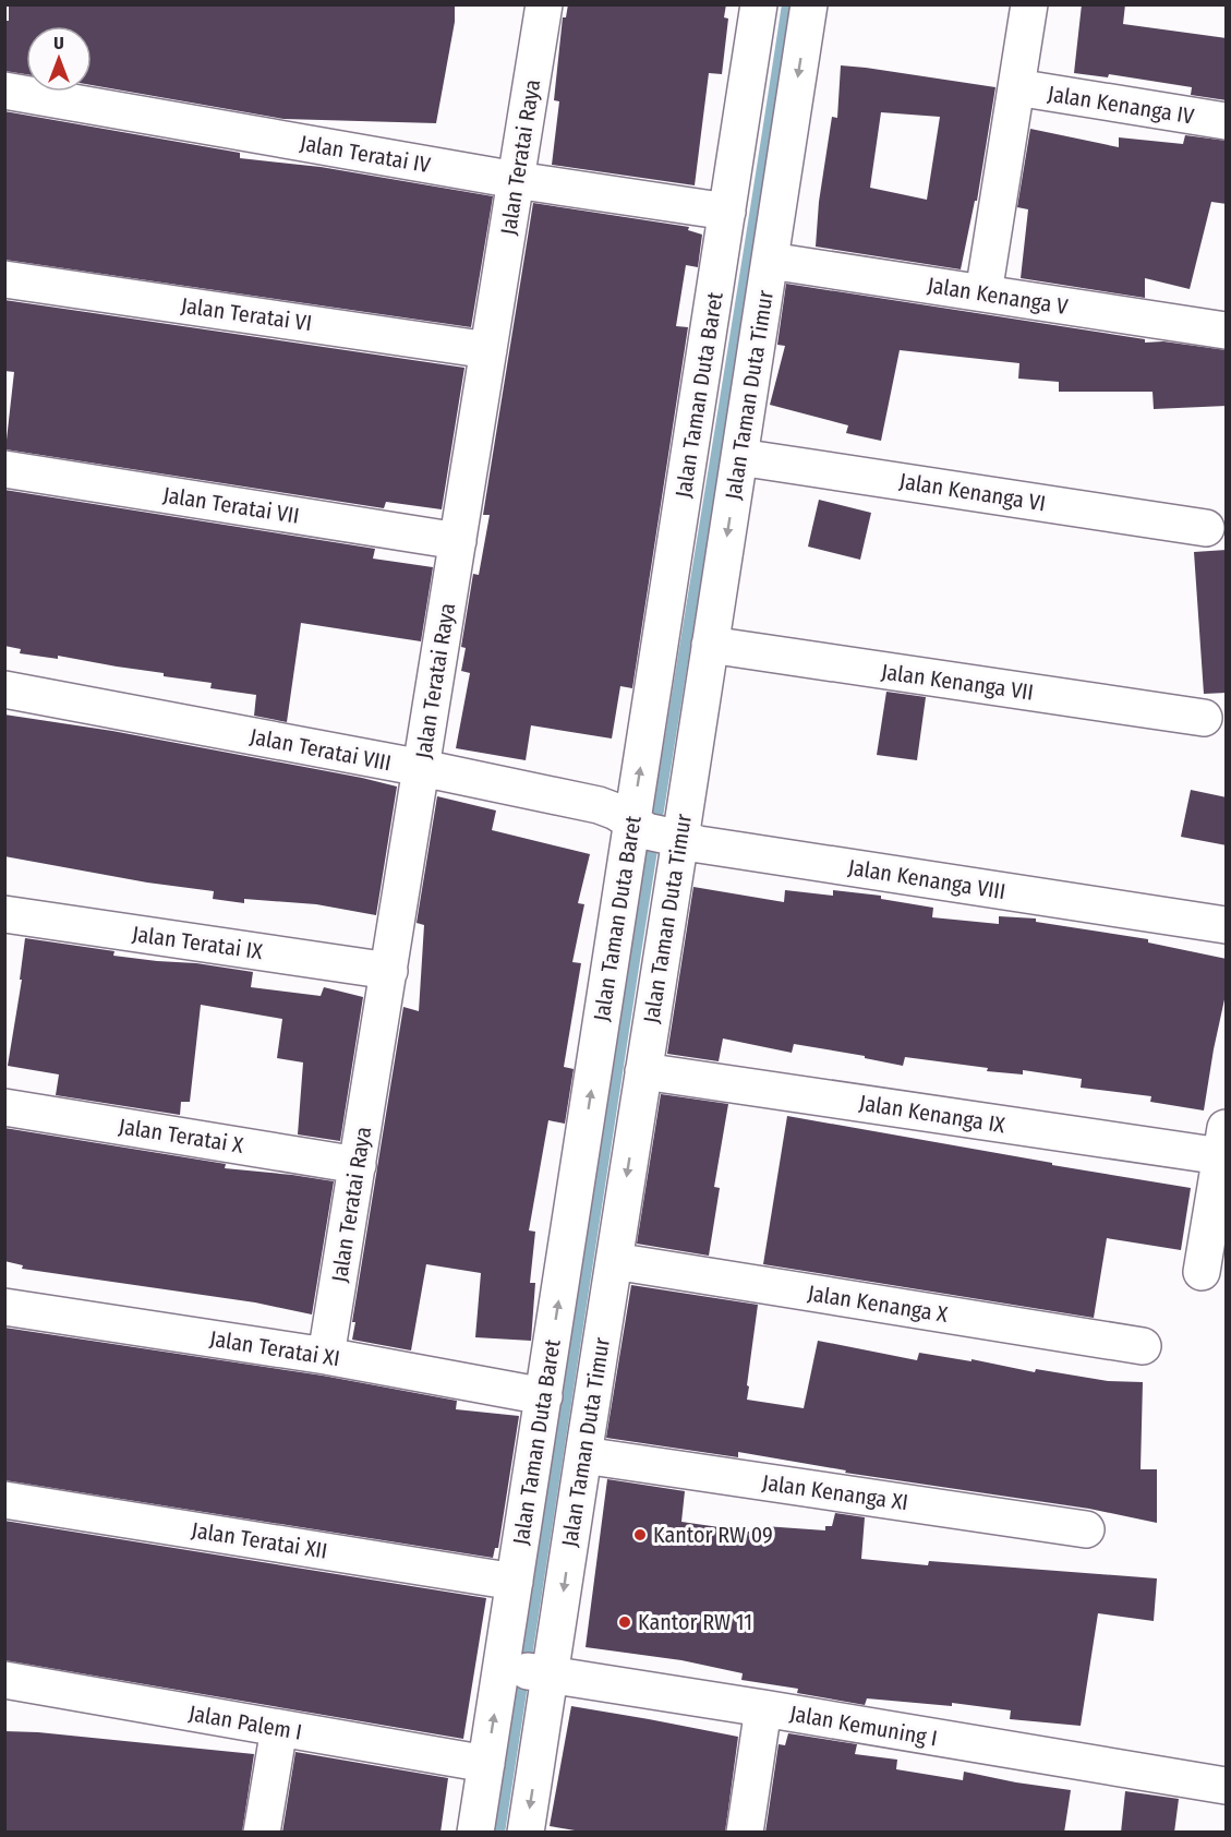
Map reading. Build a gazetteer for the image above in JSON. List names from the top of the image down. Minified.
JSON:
{"streets":{"street":["Jalan Kenanga IV","Jalan Teratai IV","Jalan Teratai Raya","Jalan Kenanga V","Jalan Teratai VI","Jalan Taman Duta Baret","Jalan Taman Duta Timur","Jalan Kenanga VI","Jalan Teratai VII","Jalan Kenanga VII","Jalan Teratai VIII","Jalan Kenanga VIII","Jalan Teratai IX","Jalan Kenanga IX","Jalan Teratai X","Jalan Kenanga X","Jalan Teratai XI","Jalan Kenanga XI","Jalan Teratai XII","Jalan Palem I","Jalan Kemuning I"]},"crossings":[["Jalan Teratai IV","Jalan Teratai Raya"],["Jalan Teratai IV","Jalan Taman Duta Baret"],["Jalan Teratai Raya","Jalan Teratai VI"],["Jalan Teratai Raya","Jalan Teratai VII"],["Jalan Teratai Raya","Jalan Teratai VIII"],["Jalan Teratai Raya","Jalan Teratai IX"],["Jalan Teratai Raya","Jalan Teratai X"],["Jalan Teratai Raya","Jalan Teratai XI"],["Jalan Kenanga V","Jalan Taman Duta Timur"],["Jalan Taman Duta Baret","Jalan Taman Duta Timur"],["Jalan Taman Duta Baret","Jalan Teratai VIII"],["Jalan Taman Duta Baret","Jalan Kenanga VIII"],["Jalan Taman Duta Baret","Jalan Teratai XI"],["Jalan Taman Duta Baret","Jalan Teratai XII"],["Jalan Taman Duta Baret","Jalan Palem I"],["Jalan Taman Duta Baret","Jalan Kemuning I"],["Jalan Taman Duta Timur","Jalan Kenanga VI"],["Jalan Taman Duta Timur","Jalan Kenanga VII"],["Jalan Taman Duta Timur","Jalan Teratai VIII"],["Jalan Taman Duta Timur","Jalan Kenanga VIII"],["Jalan Taman Duta Timur","Jalan Kenanga IX"],["Jalan Taman Duta Timur","Jalan Kenanga X"],["Jalan Taman Duta Timur","Jalan Kenanga XI"],["Jalan Taman Duta Timur","Jalan Kemuning I"],["Jalan Teratai VIII","Jalan Kenanga VIII"]],"one_way":["Jalan Taman Duta Baret"],"places":["Kantor RW 09","Kantor RW 11"],"north":"top"}
